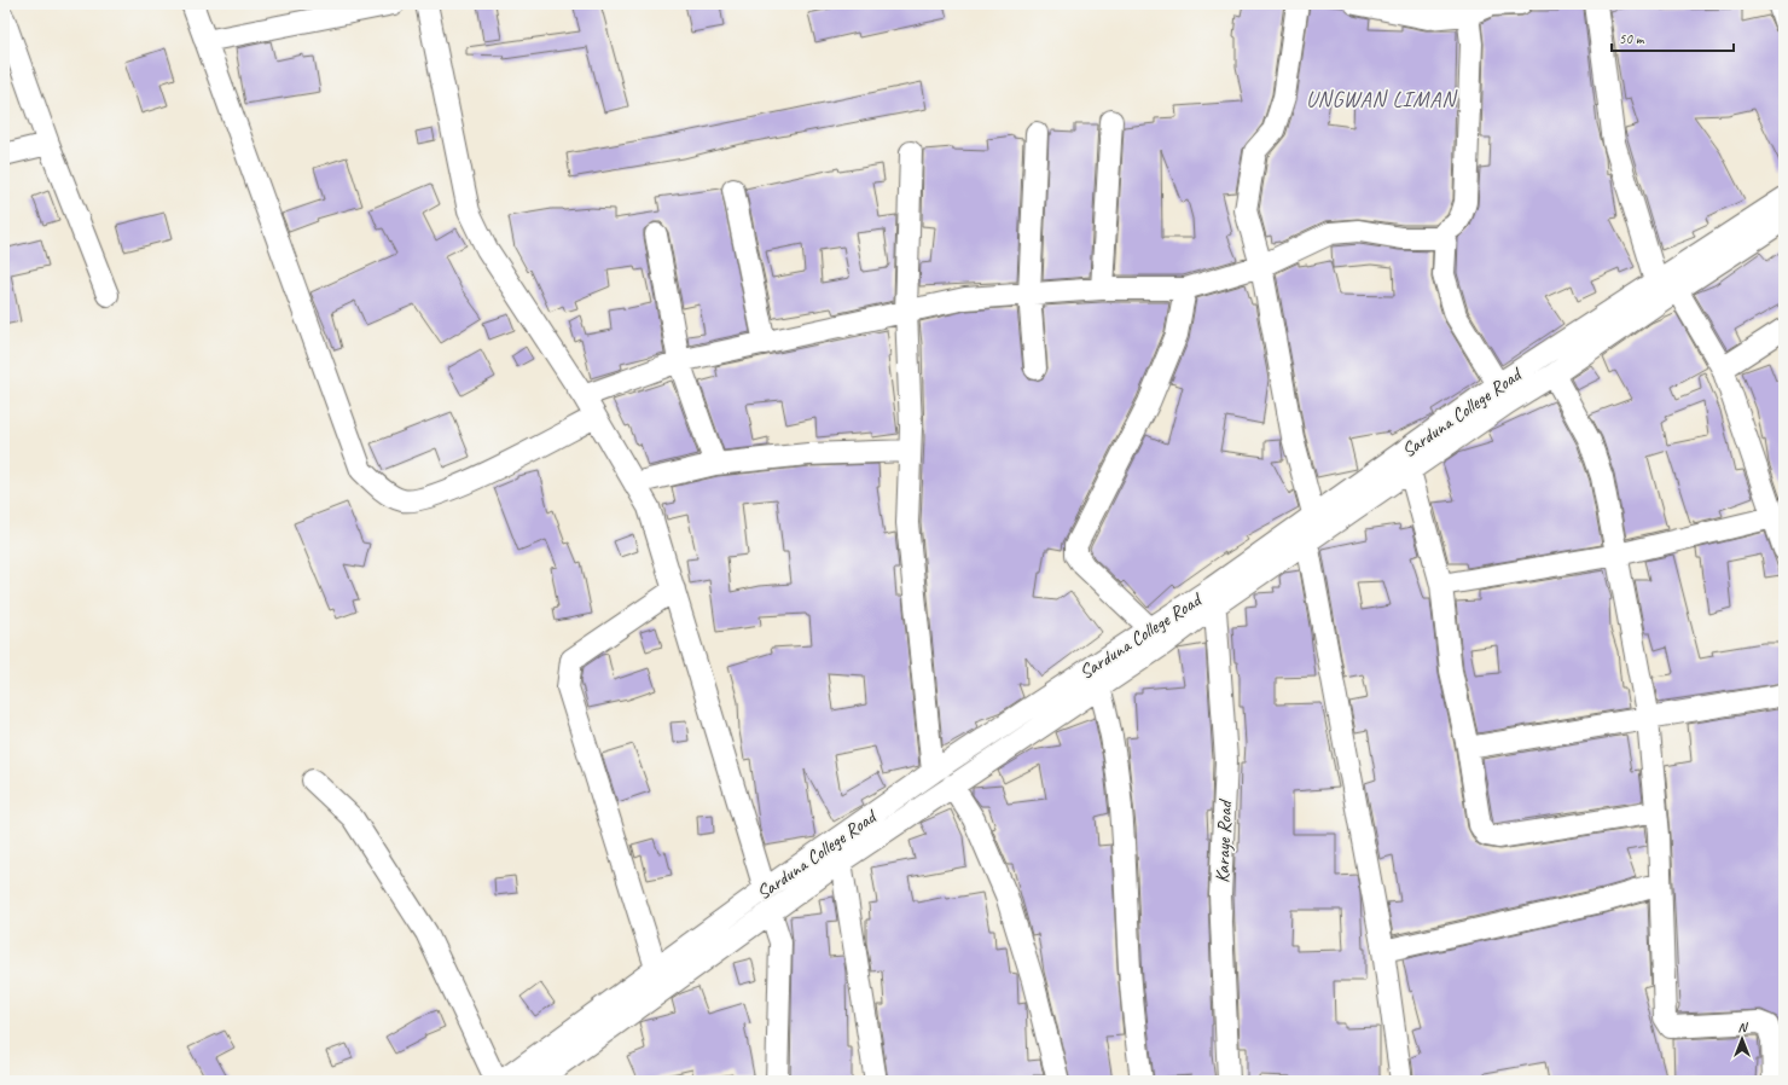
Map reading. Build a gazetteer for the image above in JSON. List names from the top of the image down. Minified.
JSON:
{"streets":{"street":["Sarduna College Road","Karaye Road"]},"crossings":[["Sarduna College Road","Karaye Road"]],"districts":["UNGWAN LIMAN"],"scale_bar":"50 m","north":"top"}
